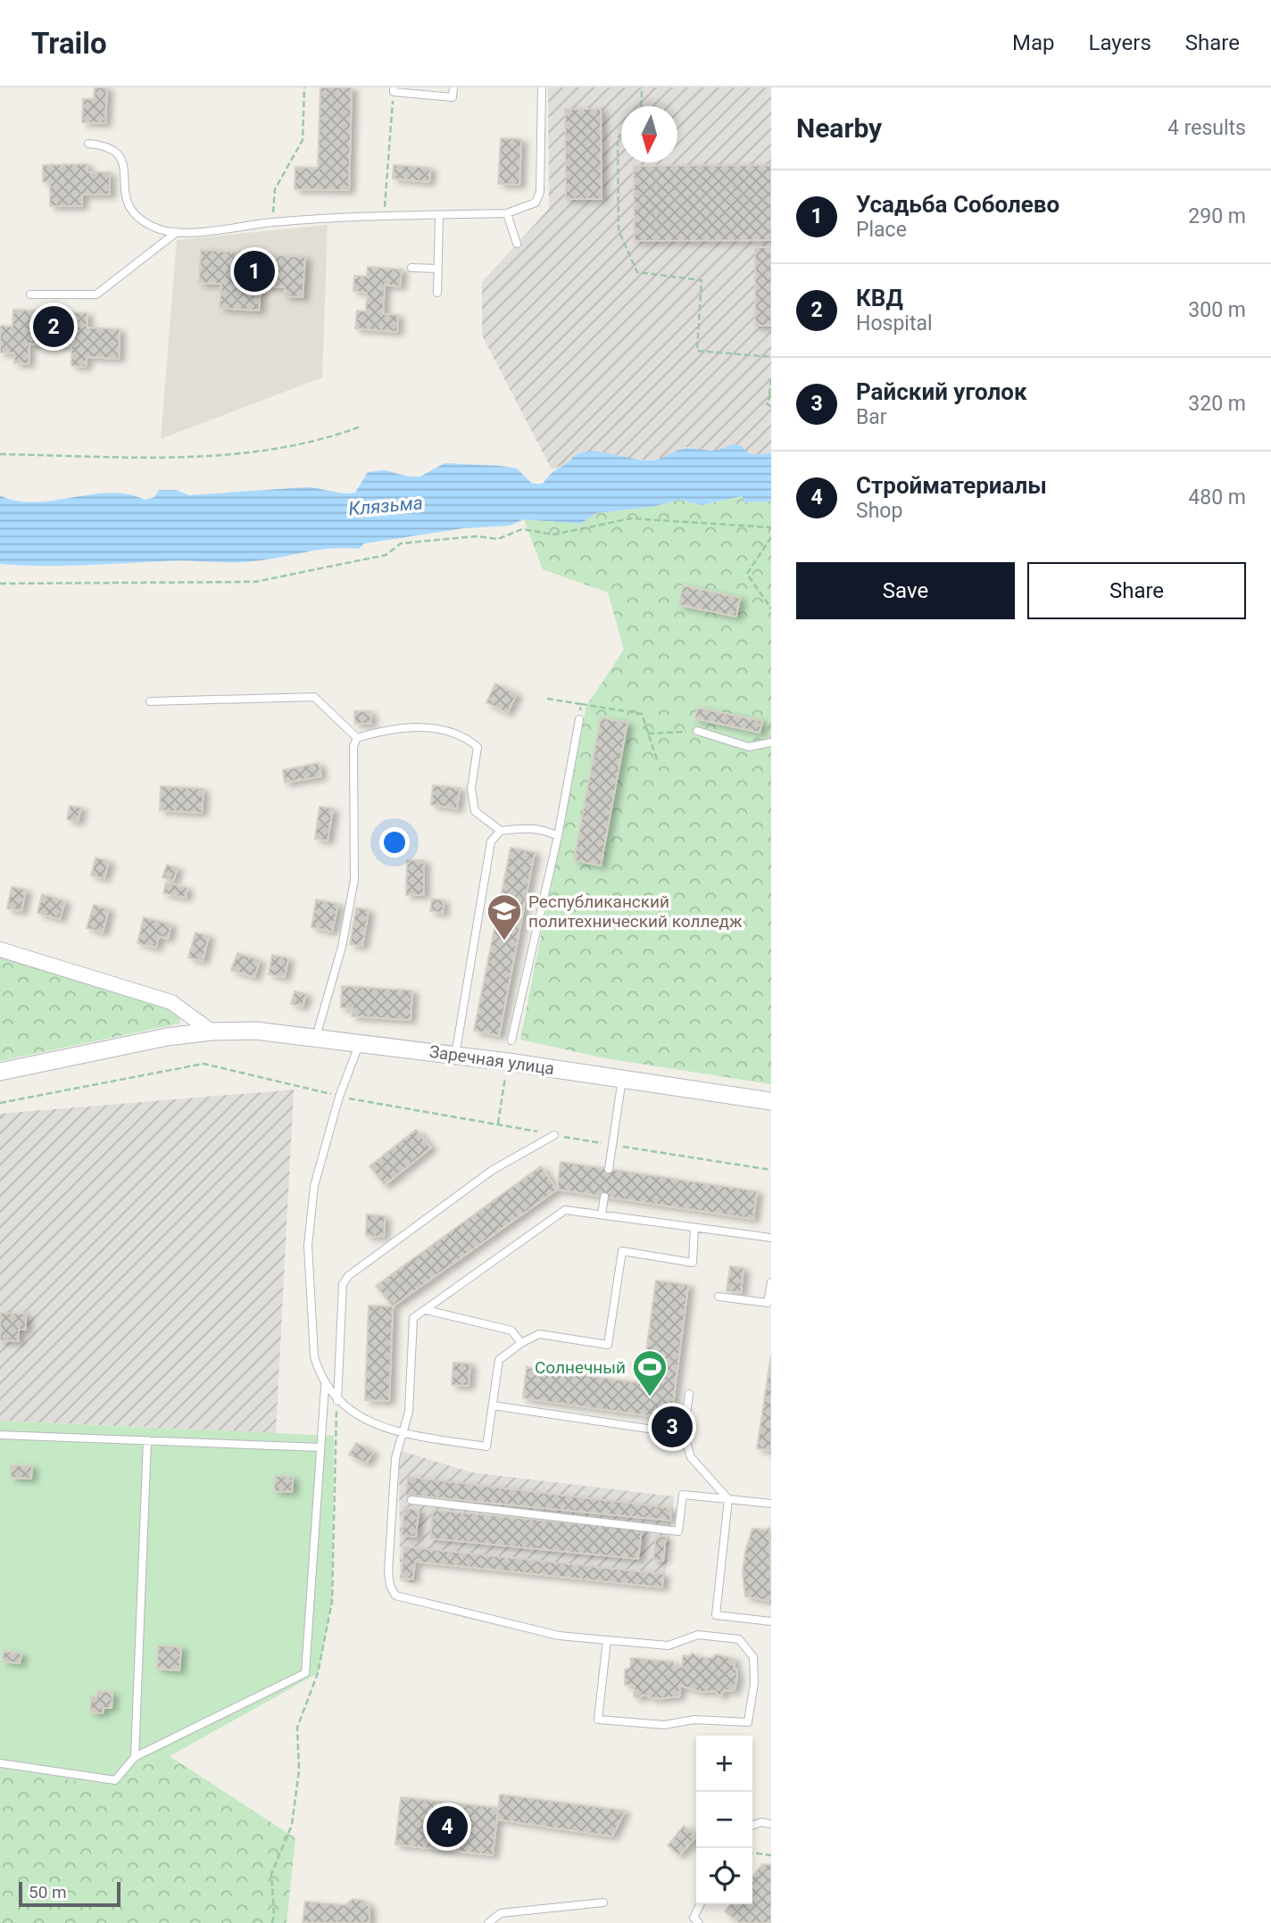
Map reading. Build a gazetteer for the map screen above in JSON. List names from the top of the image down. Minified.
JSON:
{"streets":{"street":["Заречная улица"]},"water":["Клязьма"],"places":{"school or university":["Республиканский политехнический колледж"],"sports":["Солнечный"]},"scale_bar":"50 m","north":"bottom","page":{"header":"Trailo","nav":["Map","Layers","Share"],"heading":["Nearby","4 results"],"list":[{"mark":"1","name":"Усадьба Соболево","note":"Place","value":"290 m"},{"mark":"2","name":"КВД","note":"Hospital","value":"300 m"},{"mark":"3","name":"Райский уголок","note":"Bar","value":"320 m"},{"mark":"4","name":"Стройматериалы","note":"Shop","value":"480 m"}],"pins":["1","2","3","4"],"buttons":["Save","Share"],"map_buttons":["+","−"],"scale":"50 m"}}
